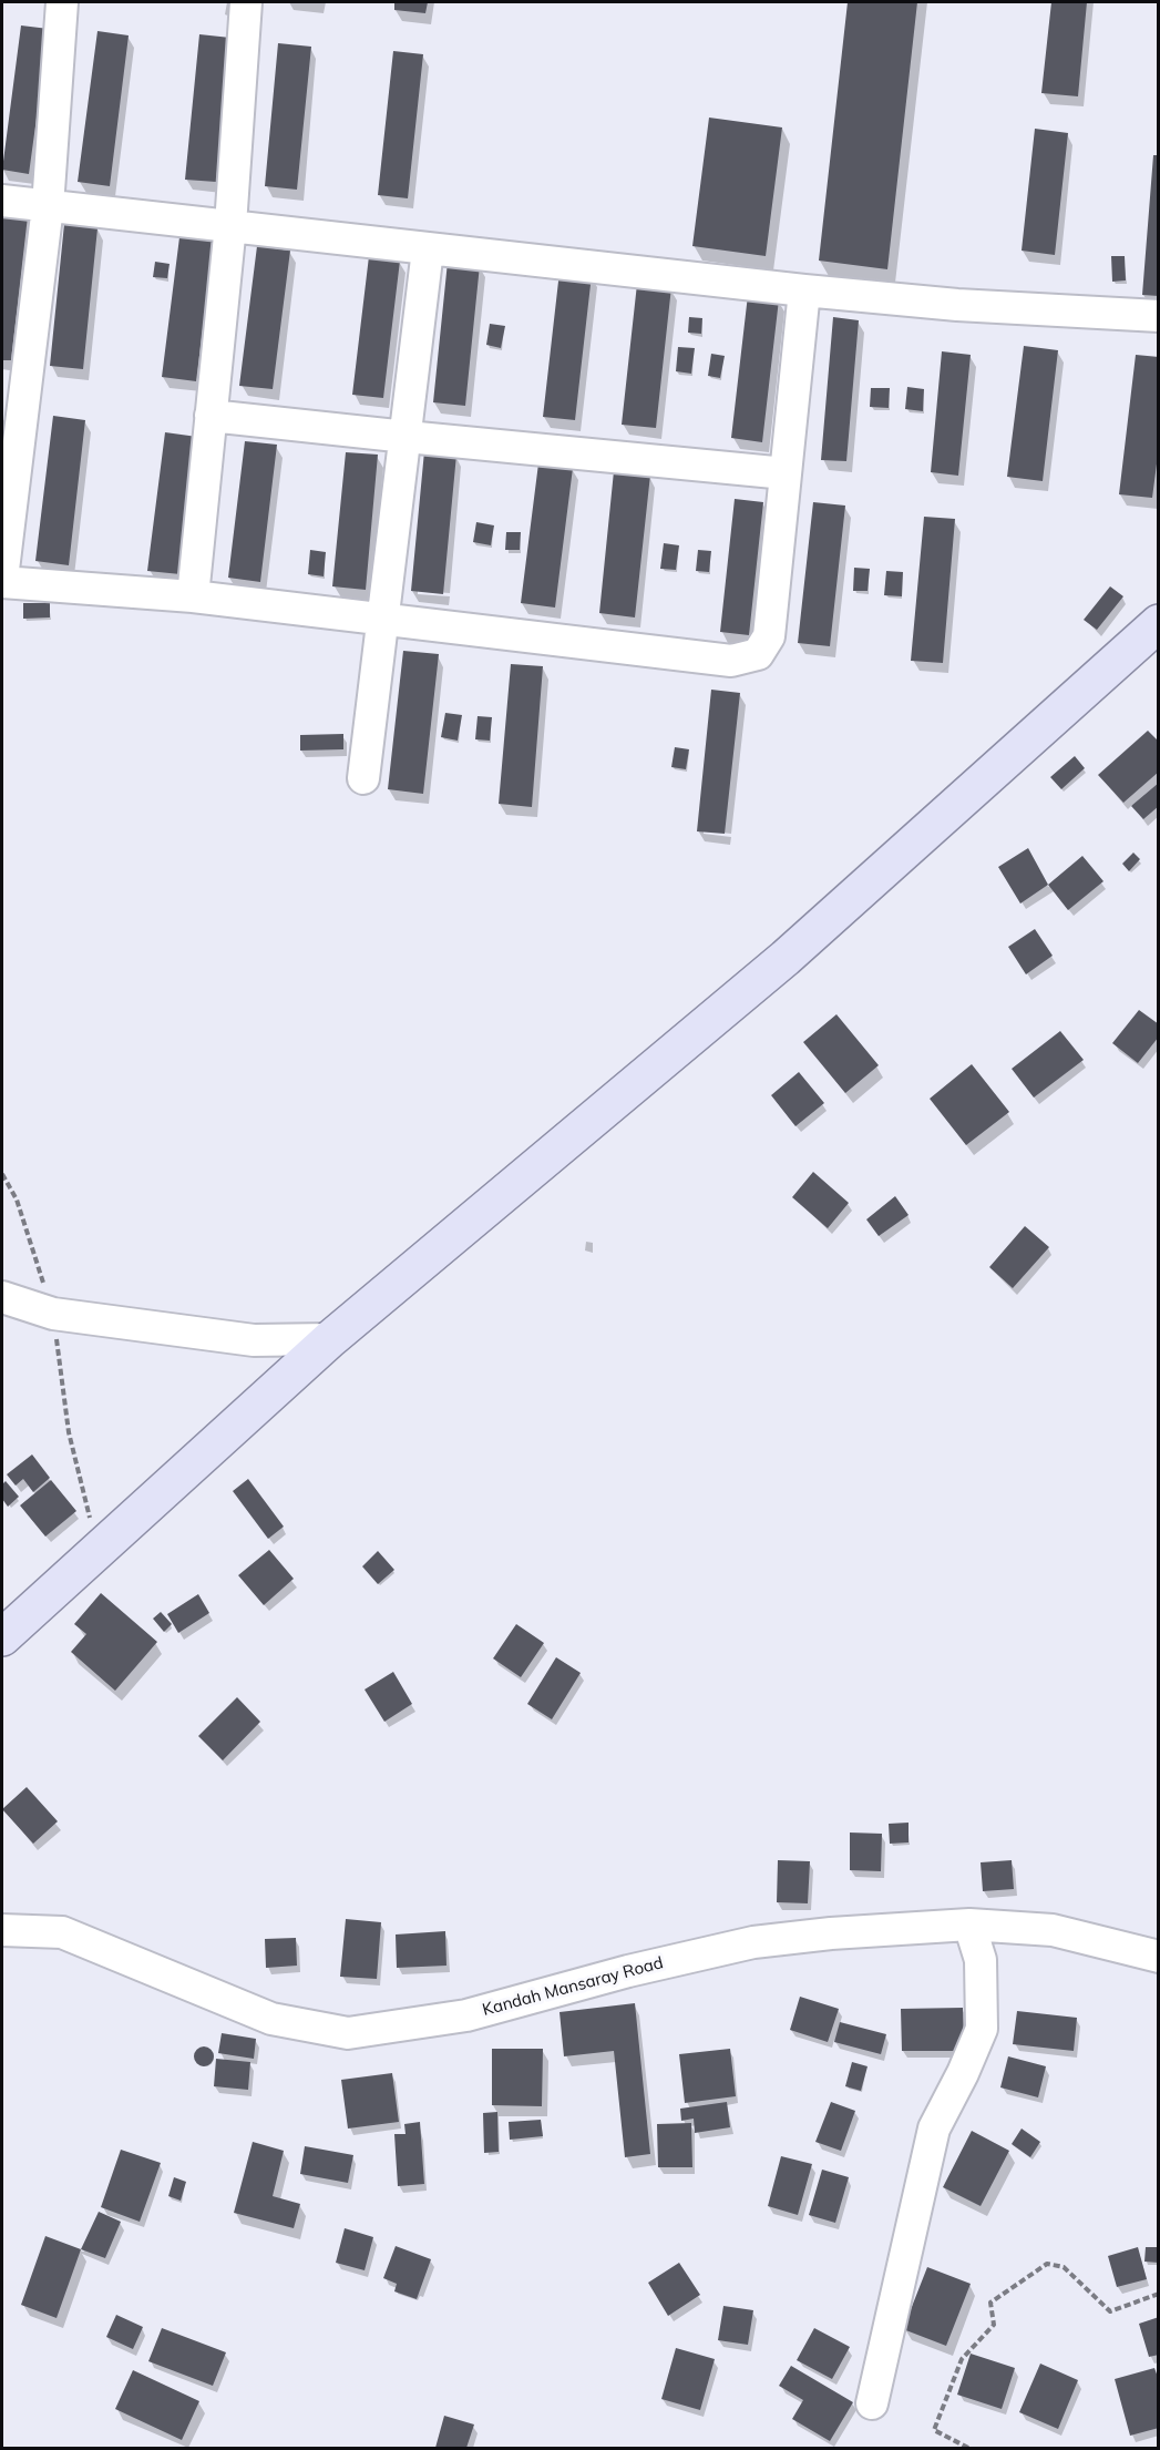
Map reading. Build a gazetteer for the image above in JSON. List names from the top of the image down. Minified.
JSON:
{"streets":{"street":["Kandah Mansaray Road"]}}
